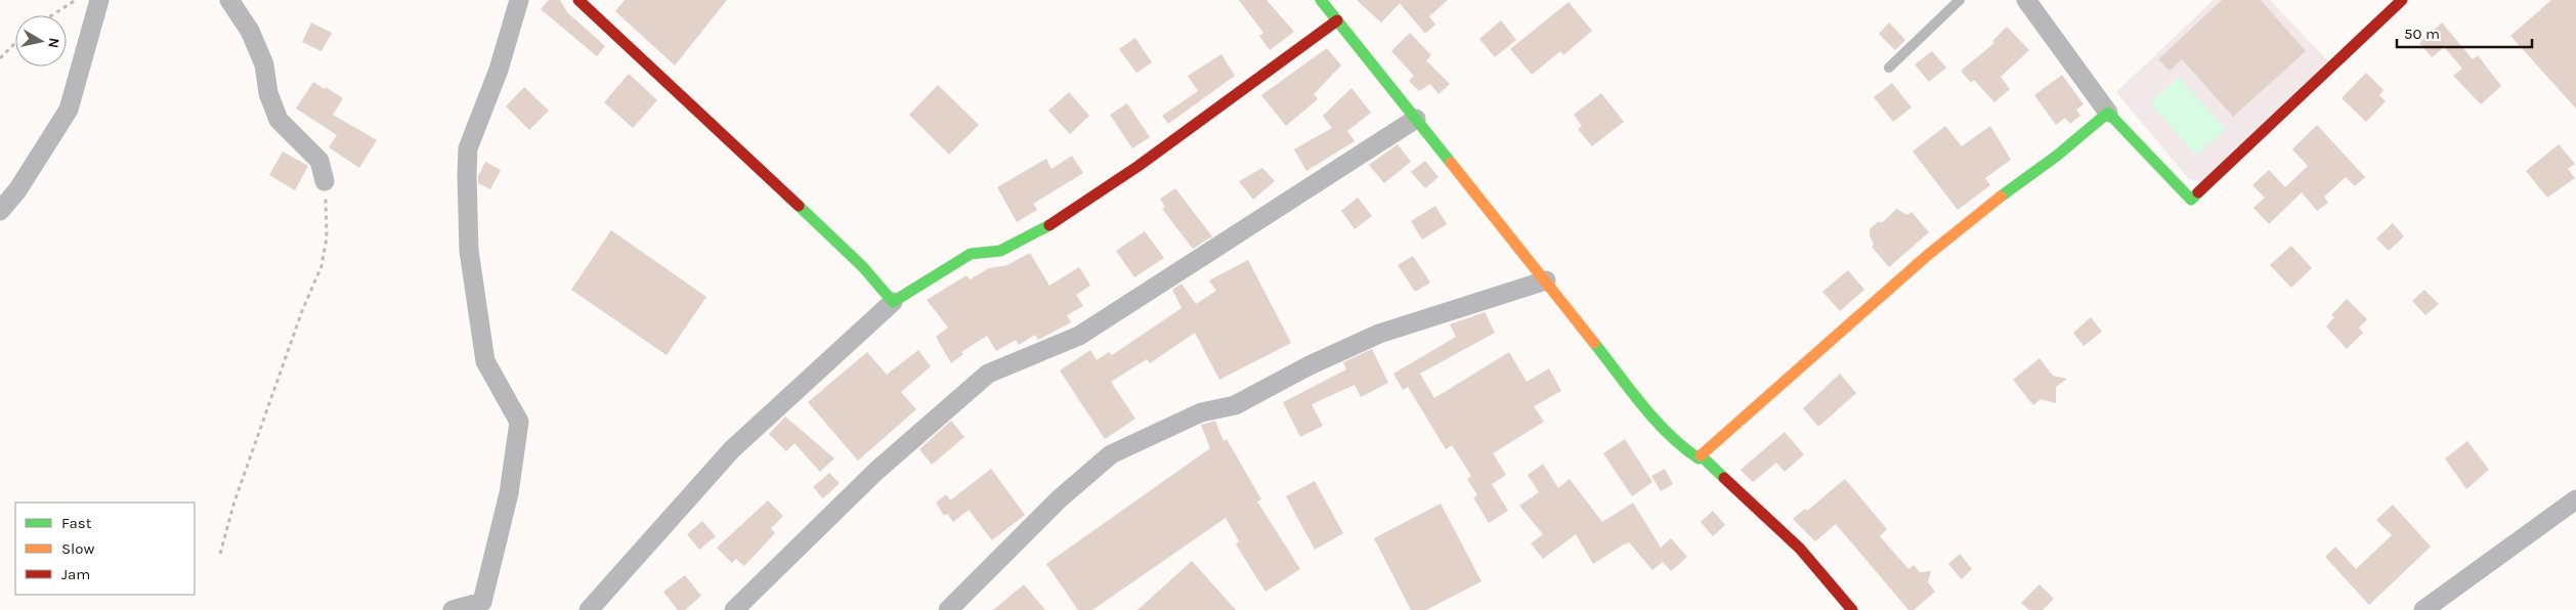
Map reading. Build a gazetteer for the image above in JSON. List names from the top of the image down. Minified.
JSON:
{"legend":["Fast","Slow","Jam"],"scale_bar":"50 m","north":"right"}
